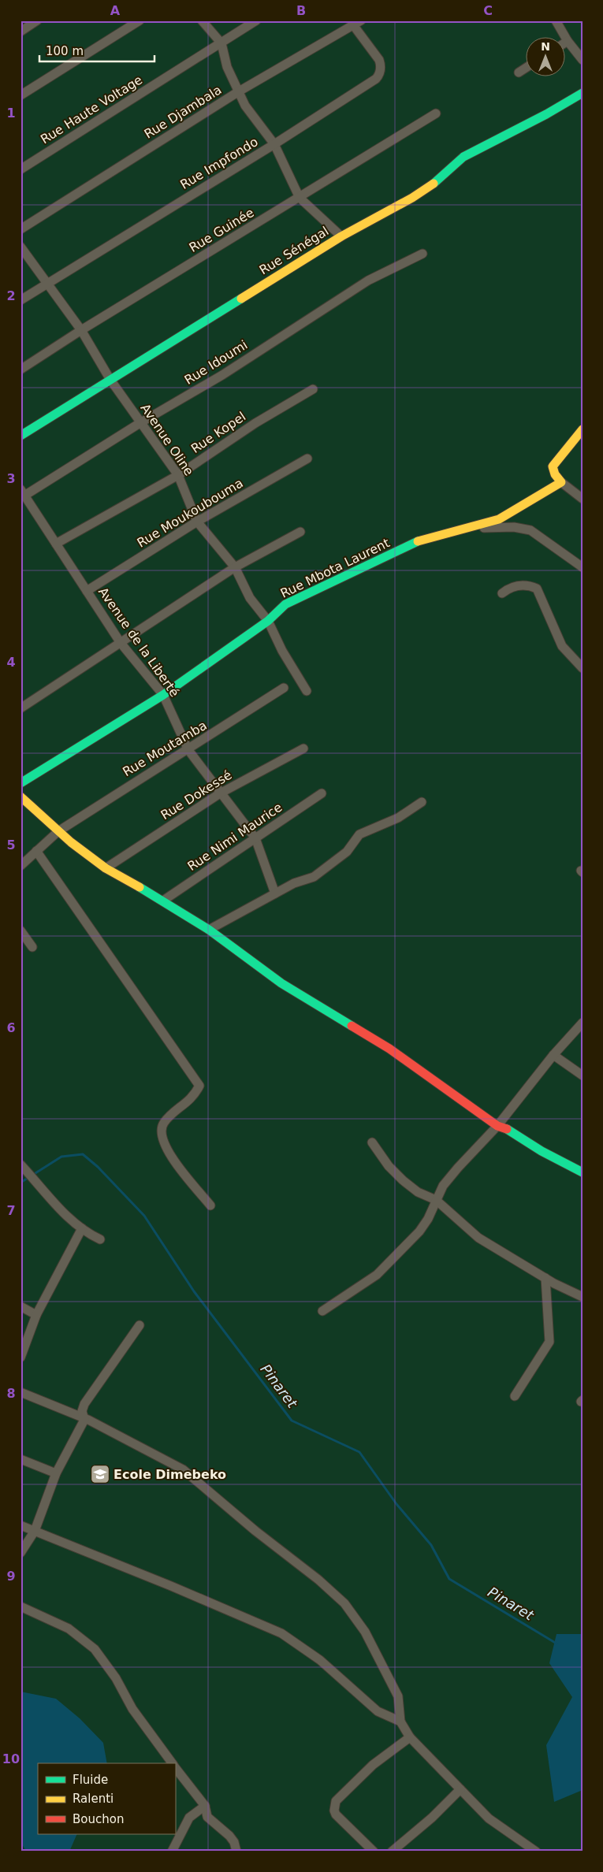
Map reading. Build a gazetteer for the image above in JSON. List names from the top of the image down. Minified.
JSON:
{"streets":{"street":["Rue Haute Voltage","Rue Djambala","Rue Impfondo","Rue Guinée","Rue Sénégal","Rue Idoumi","Rue Kopel","Avenue Oline","Rue Moukoubouma","Rue Mbota Laurent","Avenue de la Liberté","Rue Moutamba","Rue Dokessé","Rue Nimi Maurice"]},"crossings":[["Rue Djambala","Rue Impfondo"],["Rue Impfondo","Avenue Oline"],["Rue Guinée","Avenue Oline"],["Rue Sénégal","Avenue Oline"],["Rue Idoumi","Avenue Oline"],["Rue Idoumi","Avenue de la Liberté"],["Rue Kopel","Avenue Oline"],["Rue Kopel","Avenue de la Liberté"],["Avenue Oline","Rue Moukoubouma"],["Avenue Oline","Rue Mbota Laurent"],["Rue Moukoubouma","Avenue de la Liberté"],["Rue Mbota Laurent","Avenue de la Liberté"],["Avenue de la Liberté","Rue Moutamba"],["Avenue de la Liberté","Rue Dokessé"],["Avenue de la Liberté","Rue Nimi Maurice"]],"water":["Pinaret"],"places":{"school or university":["Ecole Dimebeko"]},"legend":["Fluide","Ralenti","Bouchon"],"scale_bar":"100 m","north":"top","grid":{"columns":["A","B","C"],"rows":["1","2","3","4","5","6","7","8","9","10"]}}
